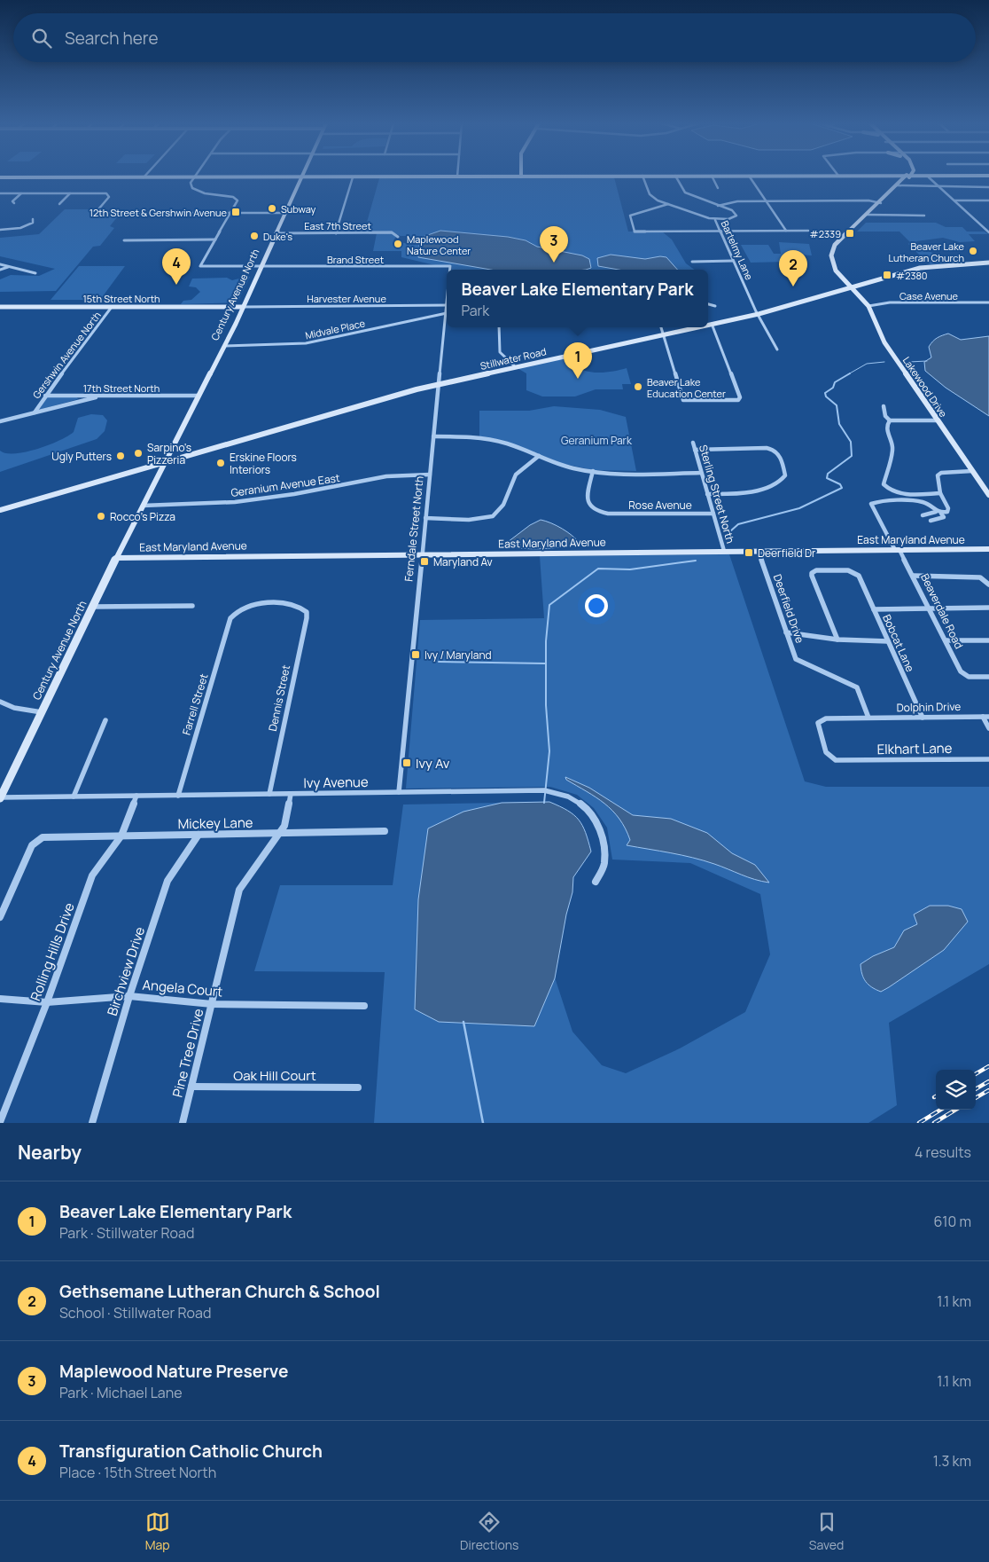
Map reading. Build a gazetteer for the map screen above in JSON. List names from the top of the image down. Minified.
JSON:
{"streets":{"main road":["Century Avenue North","15th Street North","Stillwater Road","Lakewood Drive","East Maryland Avenue"],"street":["East 7th Street","Bartelmy Lane","Brand Street","Case Avenue","Harvester Avenue","Midvale Place","Gershwin Avenue North","17th Street North","Geranium Avenue East","Sterling Street North","Rose Avenue","Ferndale Street North","Deerfield Drive","Beaverdale Road","Bobcat Lane","Dennis Street","Farrell Street","Dolphin Drive","Elkhart Lane","Ivy Avenue","Mickey Lane","Rolling Hills Drive","Birchview Drive","Angela Court","Pine Tree Drive","Oak Hill Court"]},"crossings":[["East 7th Street","Century Avenue North"],["Bartelmy Lane","Stillwater Road"],["Brand Street","Century Avenue North"],["Brand Street","Ferndale Street North"],["Century Avenue North","15th Street North"],["Century Avenue North","Harvester Avenue"],["Century Avenue North","Midvale Place"],["Century Avenue North","Stillwater Road"],["Century Avenue North","17th Street North"],["Century Avenue North","Geranium Avenue East"],["Century Avenue North","East Maryland Avenue"],["Century Avenue North","Ivy Avenue"],["Case Avenue","Lakewood Drive"],["15th Street North","Harvester Avenue"],["15th Street North","Gershwin Avenue North"],["Midvale Place","Ferndale Street North"],["Gershwin Avenue North","17th Street North"],["Stillwater Road","Lakewood Drive"],["Stillwater Road","Ferndale Street North"],["Geranium Avenue East","Ferndale Street North"],["Sterling Street North","Rose Avenue"],["Sterling Street North","East Maryland Avenue"],["Ferndale Street North","East Maryland Avenue"],["Ferndale Street North","Ivy Avenue"],["East Maryland Avenue","Deerfield Drive"],["East Maryland Avenue","Beaverdale Road"],["Deerfield Drive","Dolphin Drive"],["Deerfield Drive","Elkhart Lane"],["Bobcat Lane","Dolphin Drive"],["Dennis Street","Farrell Street"],["Dennis Street","Ivy Avenue"],["Farrell Street","Ivy Avenue"],["Dolphin Drive","Elkhart Lane"],["Ivy Avenue","Rolling Hills Drive"],["Ivy Avenue","Pine Tree Drive"],["Mickey Lane","Rolling Hills Drive"],["Mickey Lane","Birchview Drive"],["Mickey Lane","Pine Tree Drive"],["Rolling Hills Drive","Angela Court"],["Birchview Drive","Angela Court"],["Angela Court","Pine Tree Drive"],["Pine Tree Drive","Oak Hill Court"]],"parks":["Geranium Park"],"places":{"other":["Subway","Duke's","Maplewood Nature Center","Beaver Lake Lutheran Church","Beaver Lake Education Center","Sarpino's Pizzeria","Ugly Putters","Erskine Floors Interiors","Rocco's Pizza"],"transit":["12th Street & Gershwin Avenue","#2339","#2380","Deerfield Dr","Maryland Av","Ivy / Maryland","Ivy Av"]},"page":{"search":"Search here","pins":["3","4","2","1"],"popup":["Beaver Lake Elementary Park","Park"],"heading":["Nearby","4 results"],"list":[{"mark":"1","name":"Beaver Lake Elementary Park","note":"Park · Stillwater Road","value":"610 m"},{"mark":"2","name":"Gethsemane Lutheran Church & School","note":"School · Stillwater Road","value":"1.1 km"},{"mark":"3","name":"Maplewood Nature Preserve","note":"Park · Michael Lane","value":"1.1 km"},{"mark":"4","name":"Transfiguration Catholic Church","note":"Place · 15th Street North","value":"1.3 km"}],"nav":["Map","Directions","Saved"]}}
